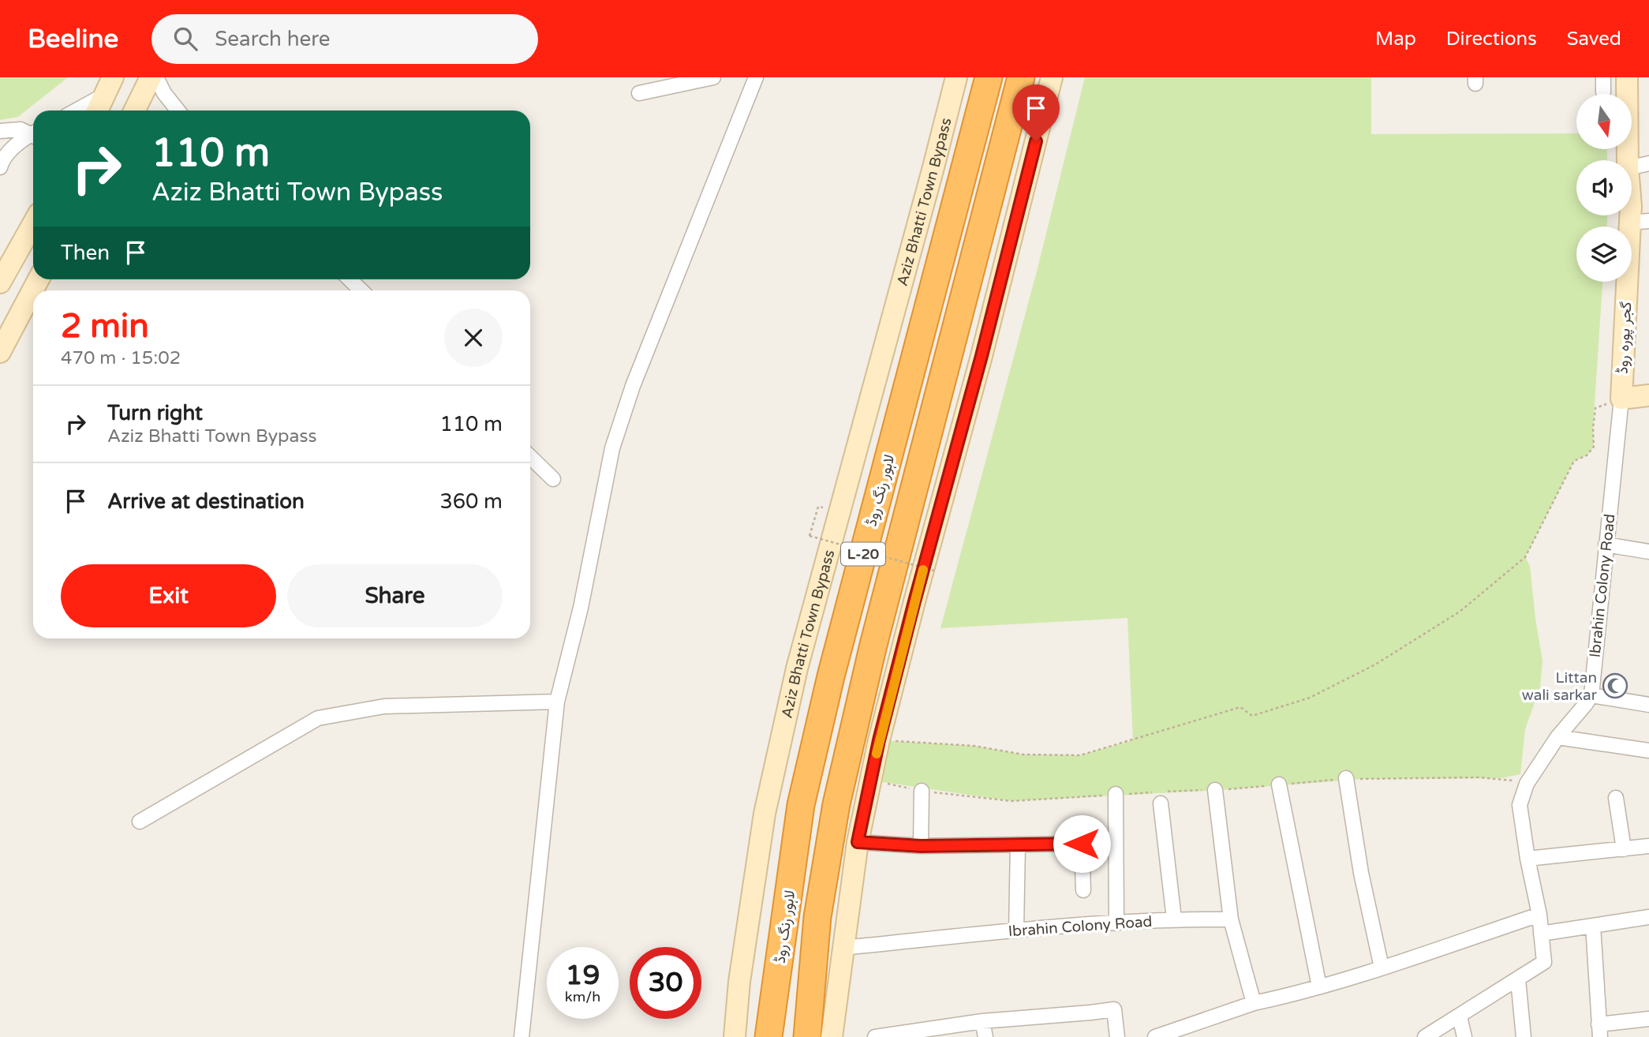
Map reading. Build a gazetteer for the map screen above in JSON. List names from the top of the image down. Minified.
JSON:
{"streets":{"highway":["لاہور رنگ روڈ","L-20"],"street":["Aziz Bhatti Town Bypass","گجر پورہ روڈ","Ibrahin Colony Road"]},"crossings":[["گجر پورہ روڈ","Ibrahin Colony Road"]],"places":{"mosque":["Littan wali sarkar"]},"north":"bottom","page":{"header":"Beeline","search":"Search here","nav":["Map","Directions","Saved"],"turn":["110 m","Aziz Bhatti Town Bypass"],"then":"Then","heading":["2 min","470 m · 15:02"],"list":[{"name":"Turn right","note":"Aziz Bhatti Town Bypass","value":"110 m"},{"name":"Arrive at destination","value":"360 m"}],"buttons":["Exit","Share"],"speed":"19 km/h","limit":"30"}}
